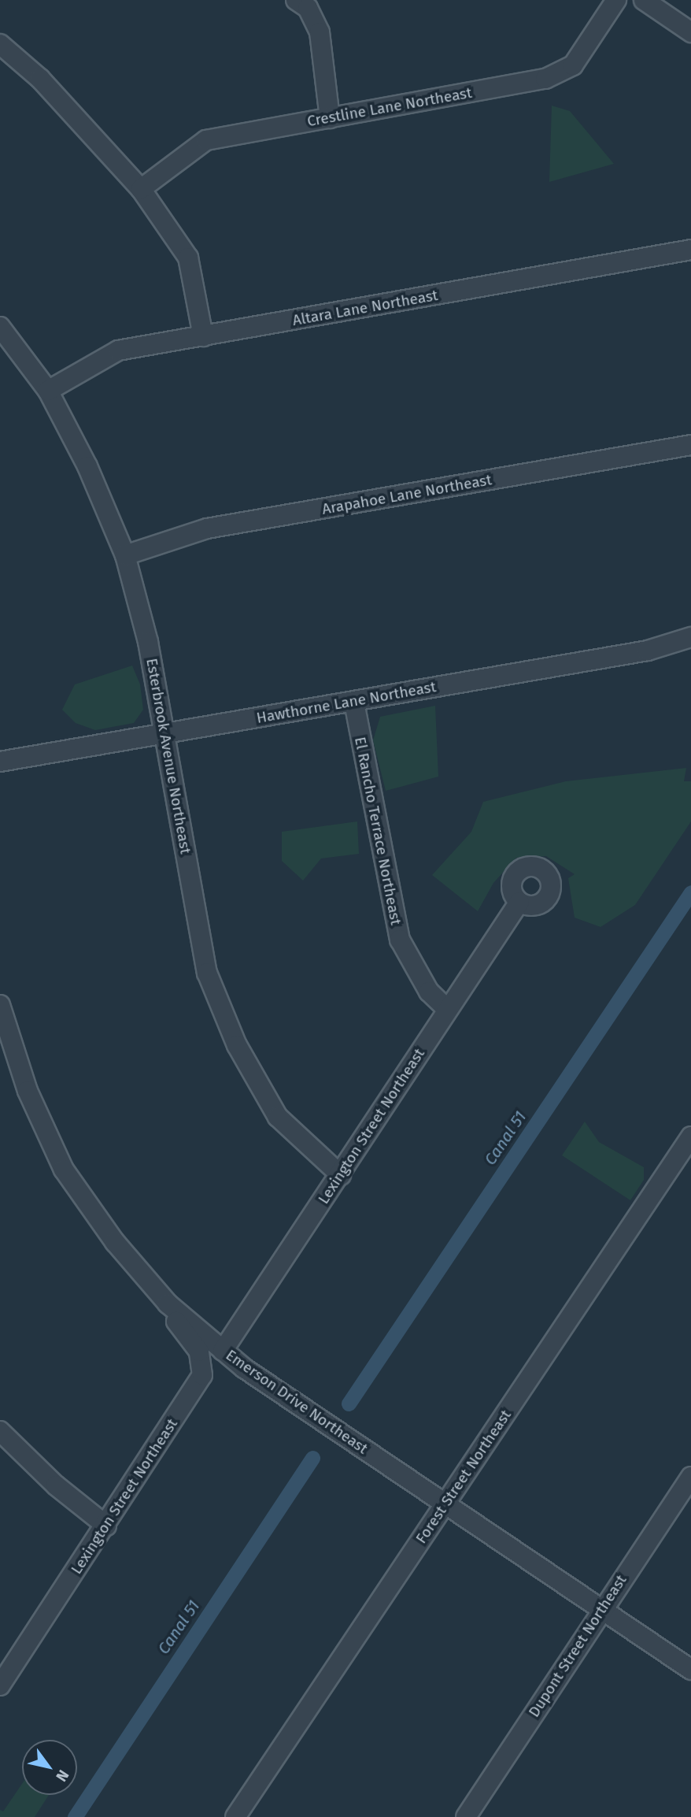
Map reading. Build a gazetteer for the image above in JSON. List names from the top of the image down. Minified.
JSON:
{"streets":{"street":["Crestline Lane Northeast","Altara Lane Northeast","Arapahoe Lane Northeast","Hawthorne Lane Northeast","Esterbrook Avenue Northeast","El Rancho Terrace Northeast","Lexington Street Northeast","Emerson Drive Northeast","Forest Street Northeast","Dupont Street Northeast"]},"crossings":[["Altara Lane Northeast","Esterbrook Avenue Northeast"],["Arapahoe Lane Northeast","Esterbrook Avenue Northeast"],["Hawthorne Lane Northeast","Esterbrook Avenue Northeast"],["Hawthorne Lane Northeast","El Rancho Terrace Northeast"],["Esterbrook Avenue Northeast","Lexington Street Northeast"],["El Rancho Terrace Northeast","Lexington Street Northeast"],["Lexington Street Northeast","Emerson Drive Northeast"],["Emerson Drive Northeast","Forest Street Northeast"],["Emerson Drive Northeast","Dupont Street Northeast"]],"water":["Canal 51"],"north":"bottom right"}
